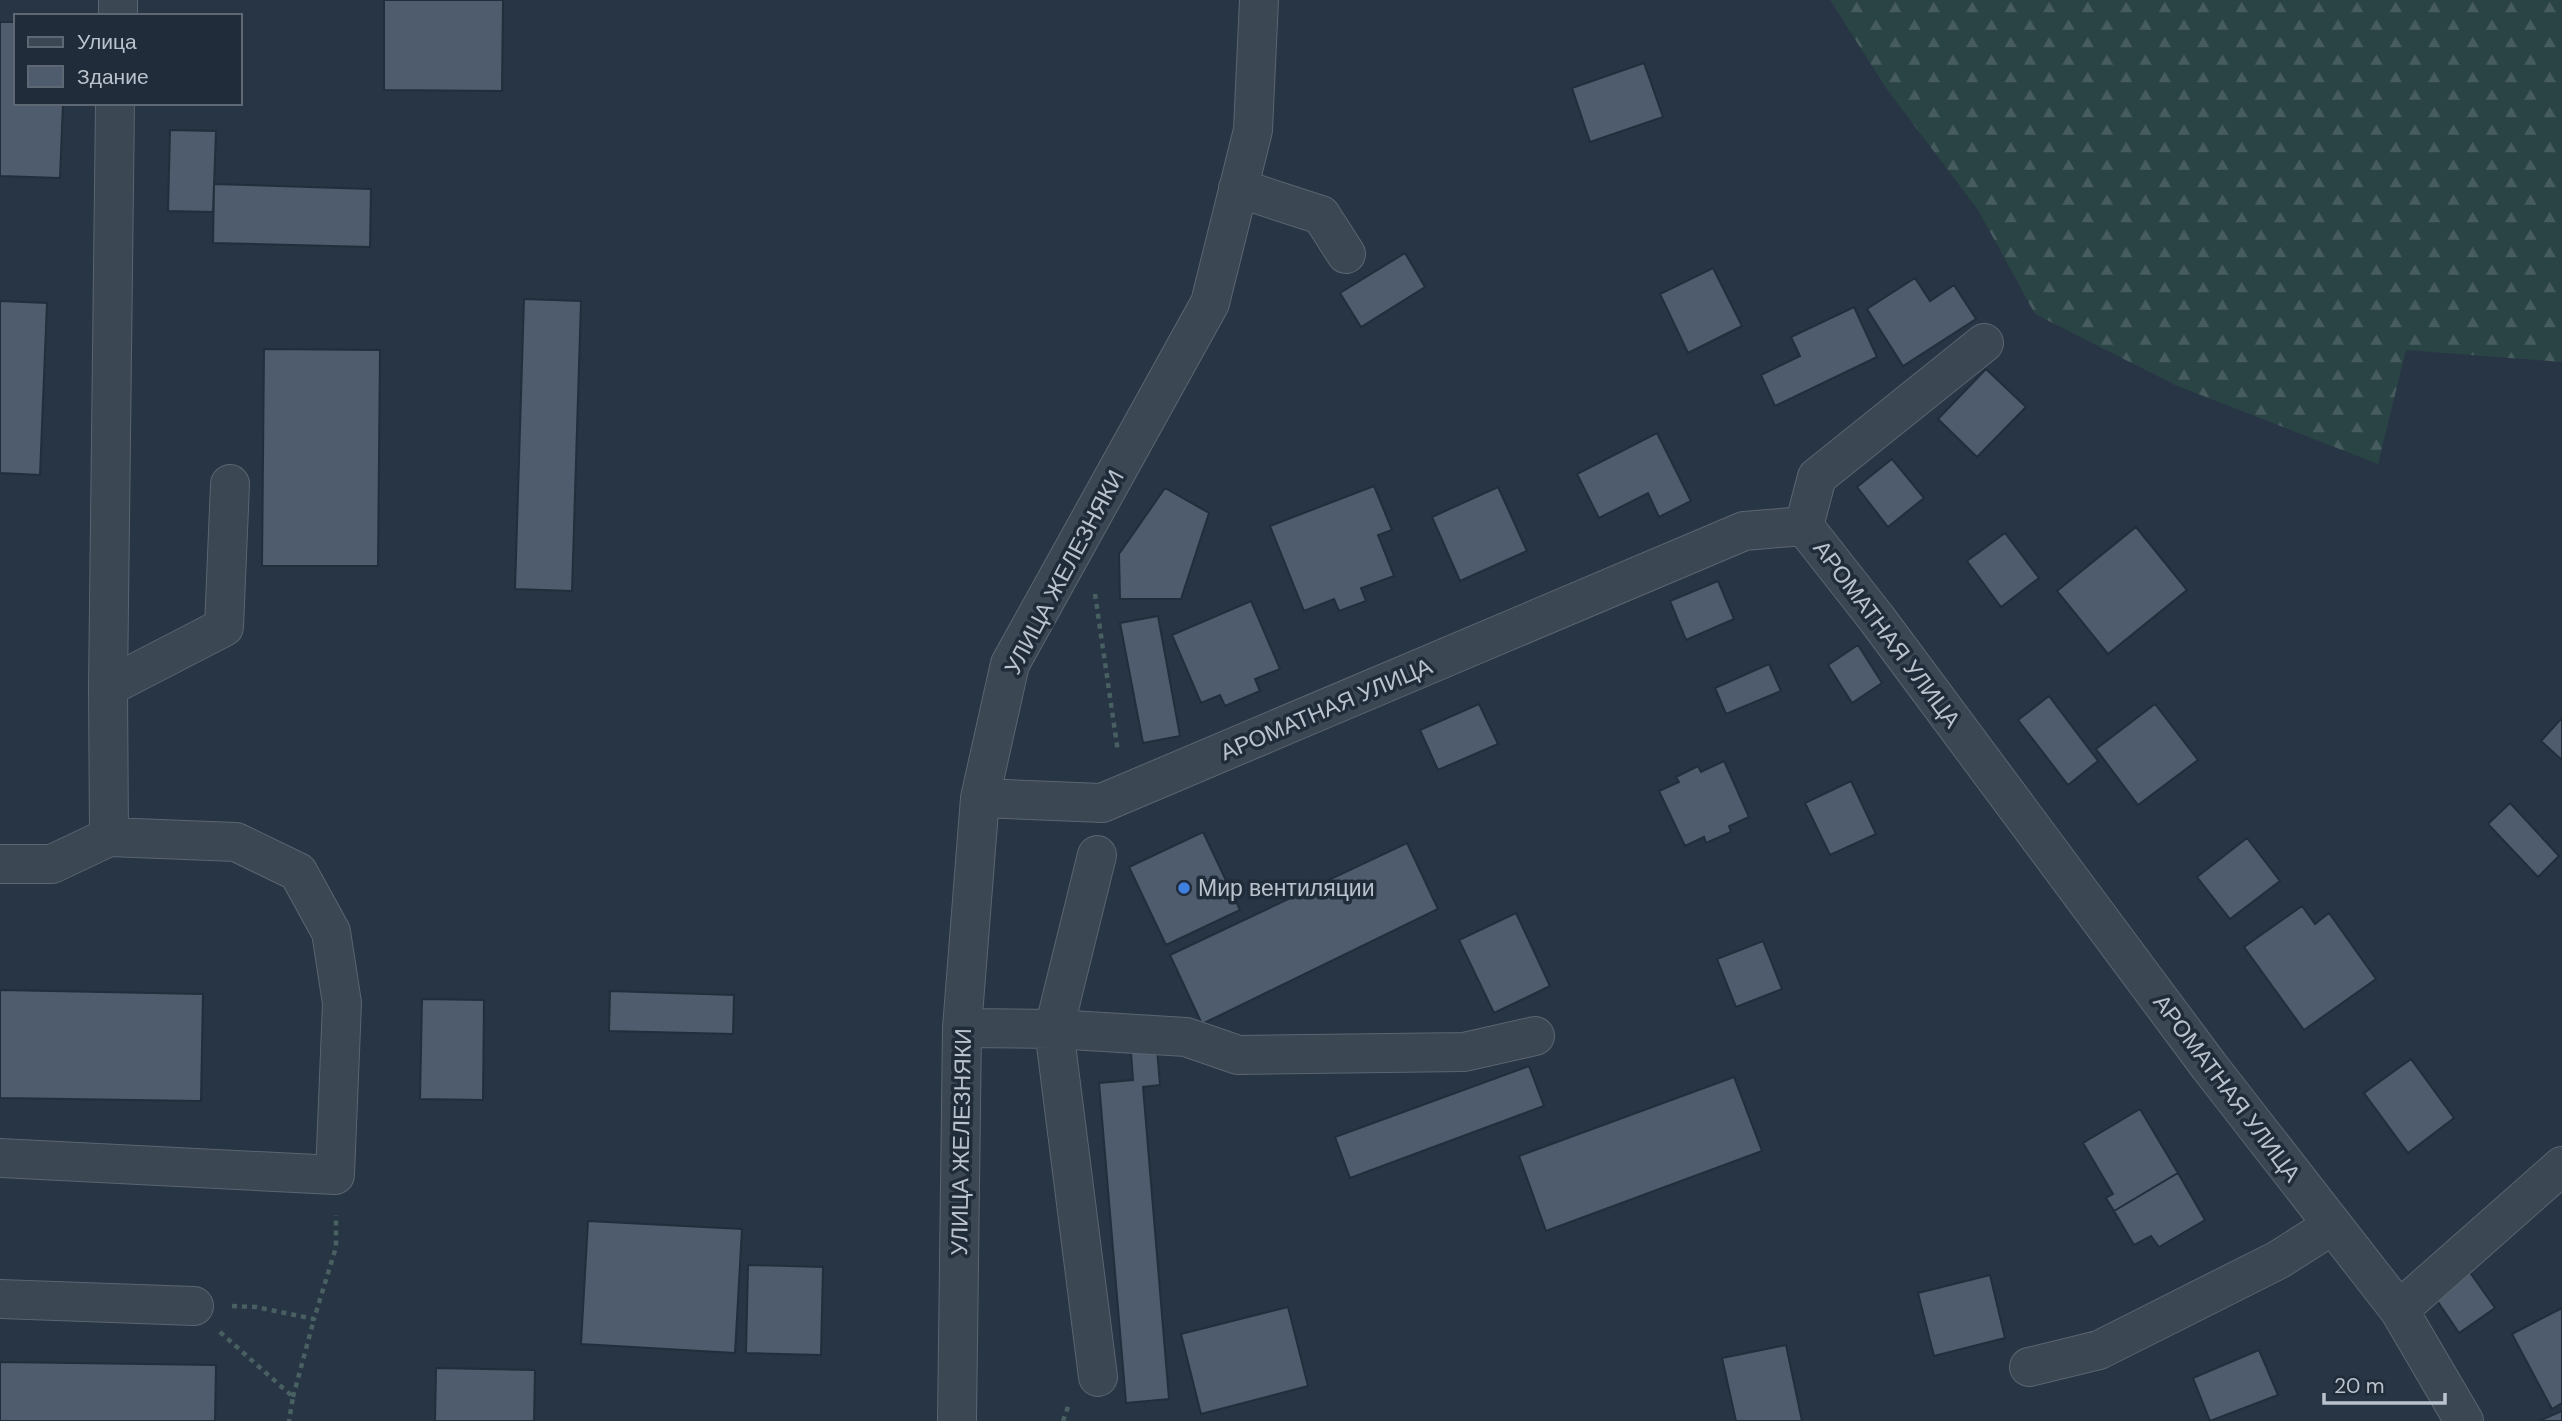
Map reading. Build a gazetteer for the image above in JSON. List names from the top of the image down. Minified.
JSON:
{"streets":{"street":["УЛИЦА ЖЕЛЕЗНЯКИ","АРОМАТНАЯ УЛИЦА"]},"crossings":[["УЛИЦА ЖЕЛЕЗНЯКИ","АРОМАТНАЯ УЛИЦА"]],"places":["Мир вентиляции"],"legend":["Улица","Здание"],"scale_bar":"20 m"}
